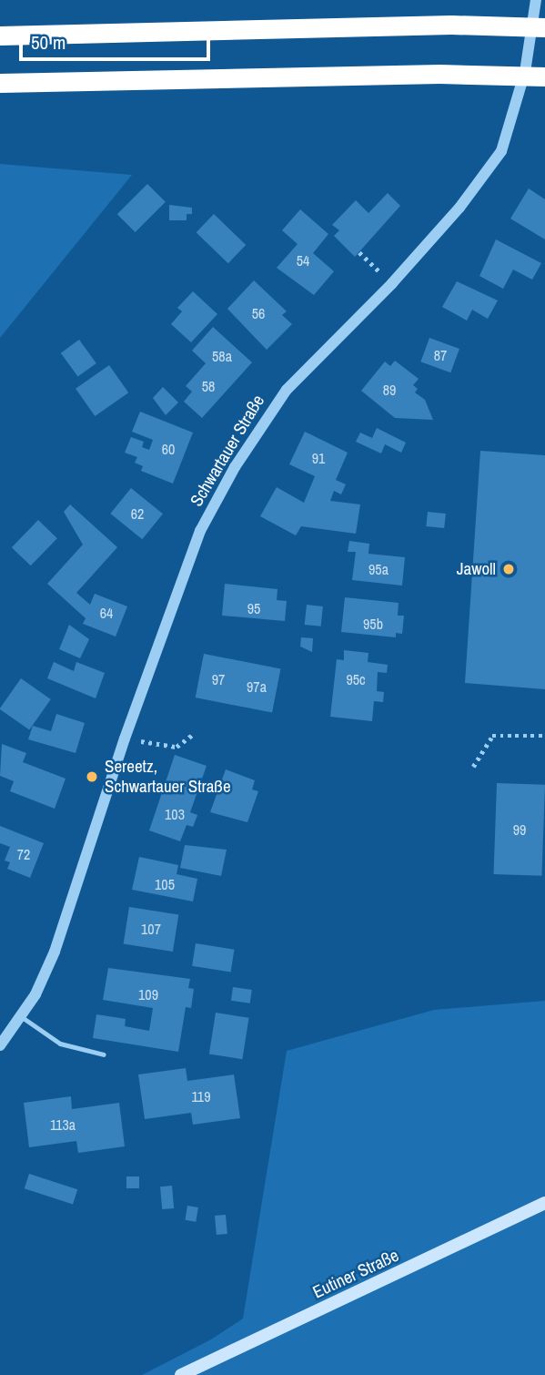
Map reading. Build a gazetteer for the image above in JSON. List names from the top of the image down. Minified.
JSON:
{"streets":{"main road":["Eutiner Straße"],"street":["Schwartauer Straße"]},"places":["Jawoll","Sereetz, Schwartauer Straße"],"house_numbers":["54","56","87","58a","58","89","60","91","62","95a","95","64","95b","97","95c","97a","103","99","72","105","107","109","119","113a"],"scale_bar":"50 m"}
